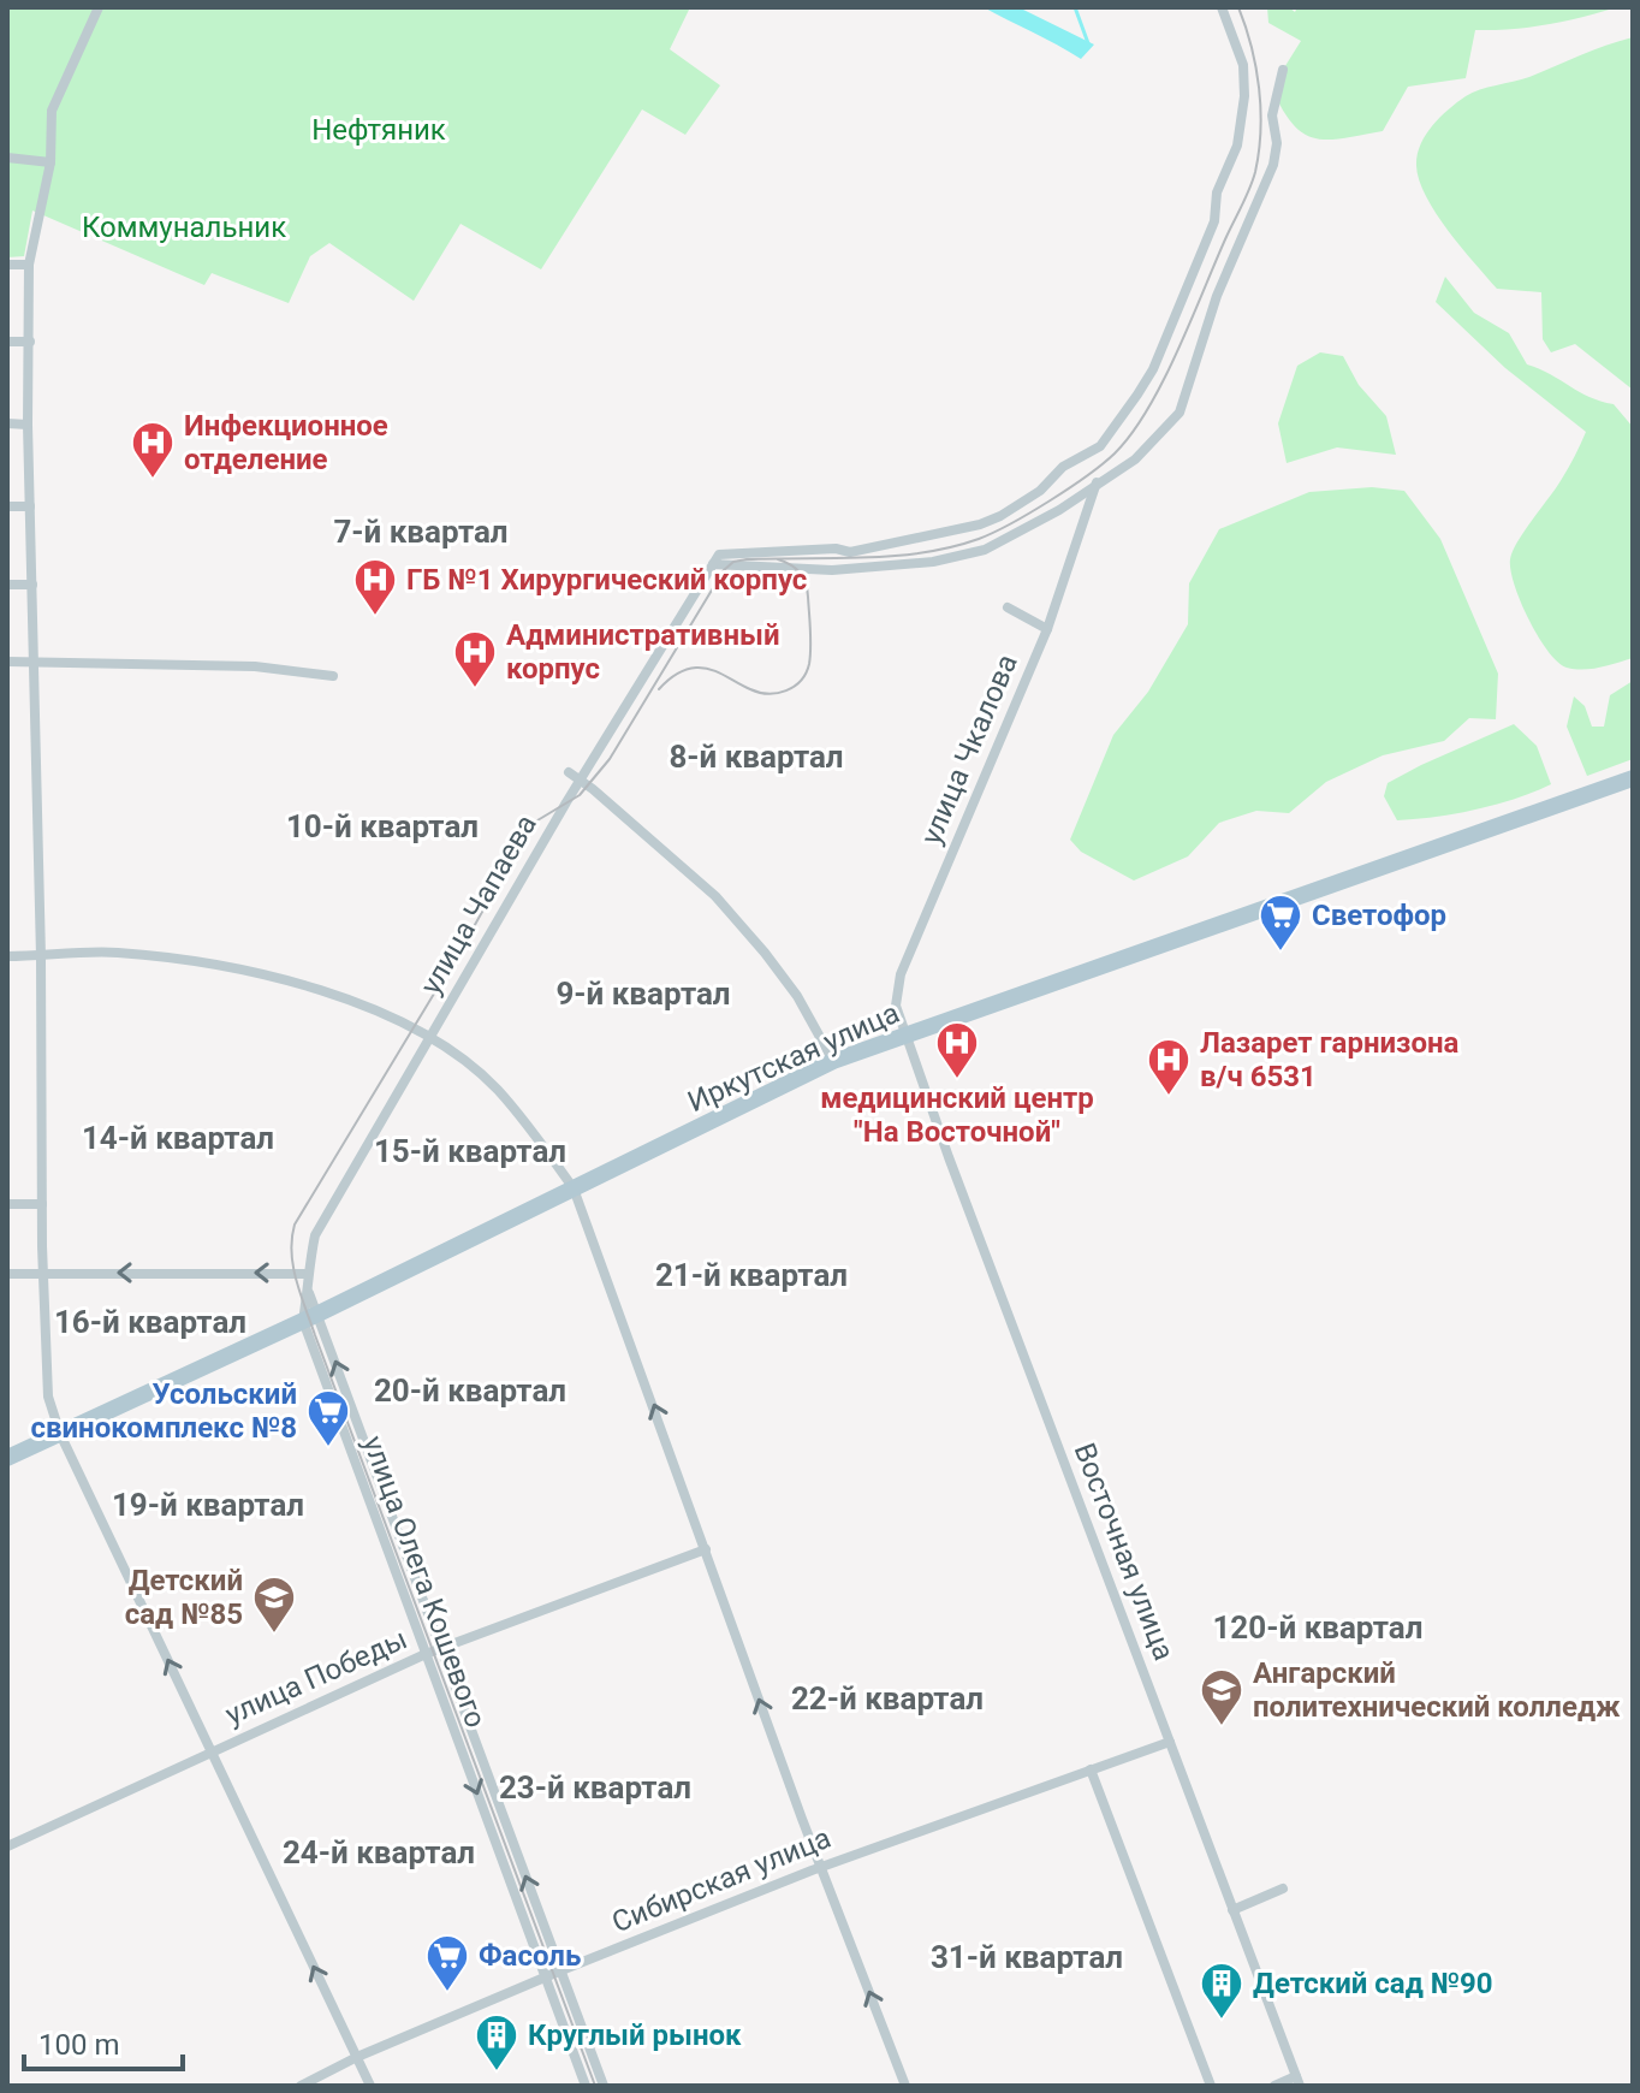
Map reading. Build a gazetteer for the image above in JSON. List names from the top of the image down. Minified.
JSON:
{"streets":{"main road":["Иркутская улица"],"street":["улица Чкалова","улица Чапаева","Восточная улица","улица Олега Кошевого","улица Победы","Сибирская улица"]},"crossings":[["улица Чкалова","Иркутская улица"],["улица Чкалова","Восточная улица"],["улица Чапаева","улица Олега Кошевого"],["Иркутская улица","Восточная улица"],["Иркутская улица","улица Олега Кошевого"],["Восточная улица","Сибирская улица"],["улица Олега Кошевого","улица Победы"],["улица Олега Кошевого","Сибирская улица"]],"districts":["7-й квартал","8-й квартал","10-й квартал","9-й квартал","14-й квартал","15-й квартал","21-й квартал","16-й квартал","20-й квартал","19-й квартал","120-й квартал","22-й квартал","23-й квартал","24-й квартал","31-й квартал"],"parks":["Нефтяник","Коммунальник"],"places":{"hospital":["Инфекционное отделение","ГБ №1 Хирургический корпус","Административный корпус","медицинский центр \"На Восточной\"","Лазарет гарнизона в/ч 6531"],"supermarket":["Светофор","Усольский свинокомплекс №8","Фасоль"],"school or university":["Детский сад №85","Ангарский политехнический колледж"],"building":["Детский сад №90","Круглый рынок"]},"scale_bar":"100 m"}
